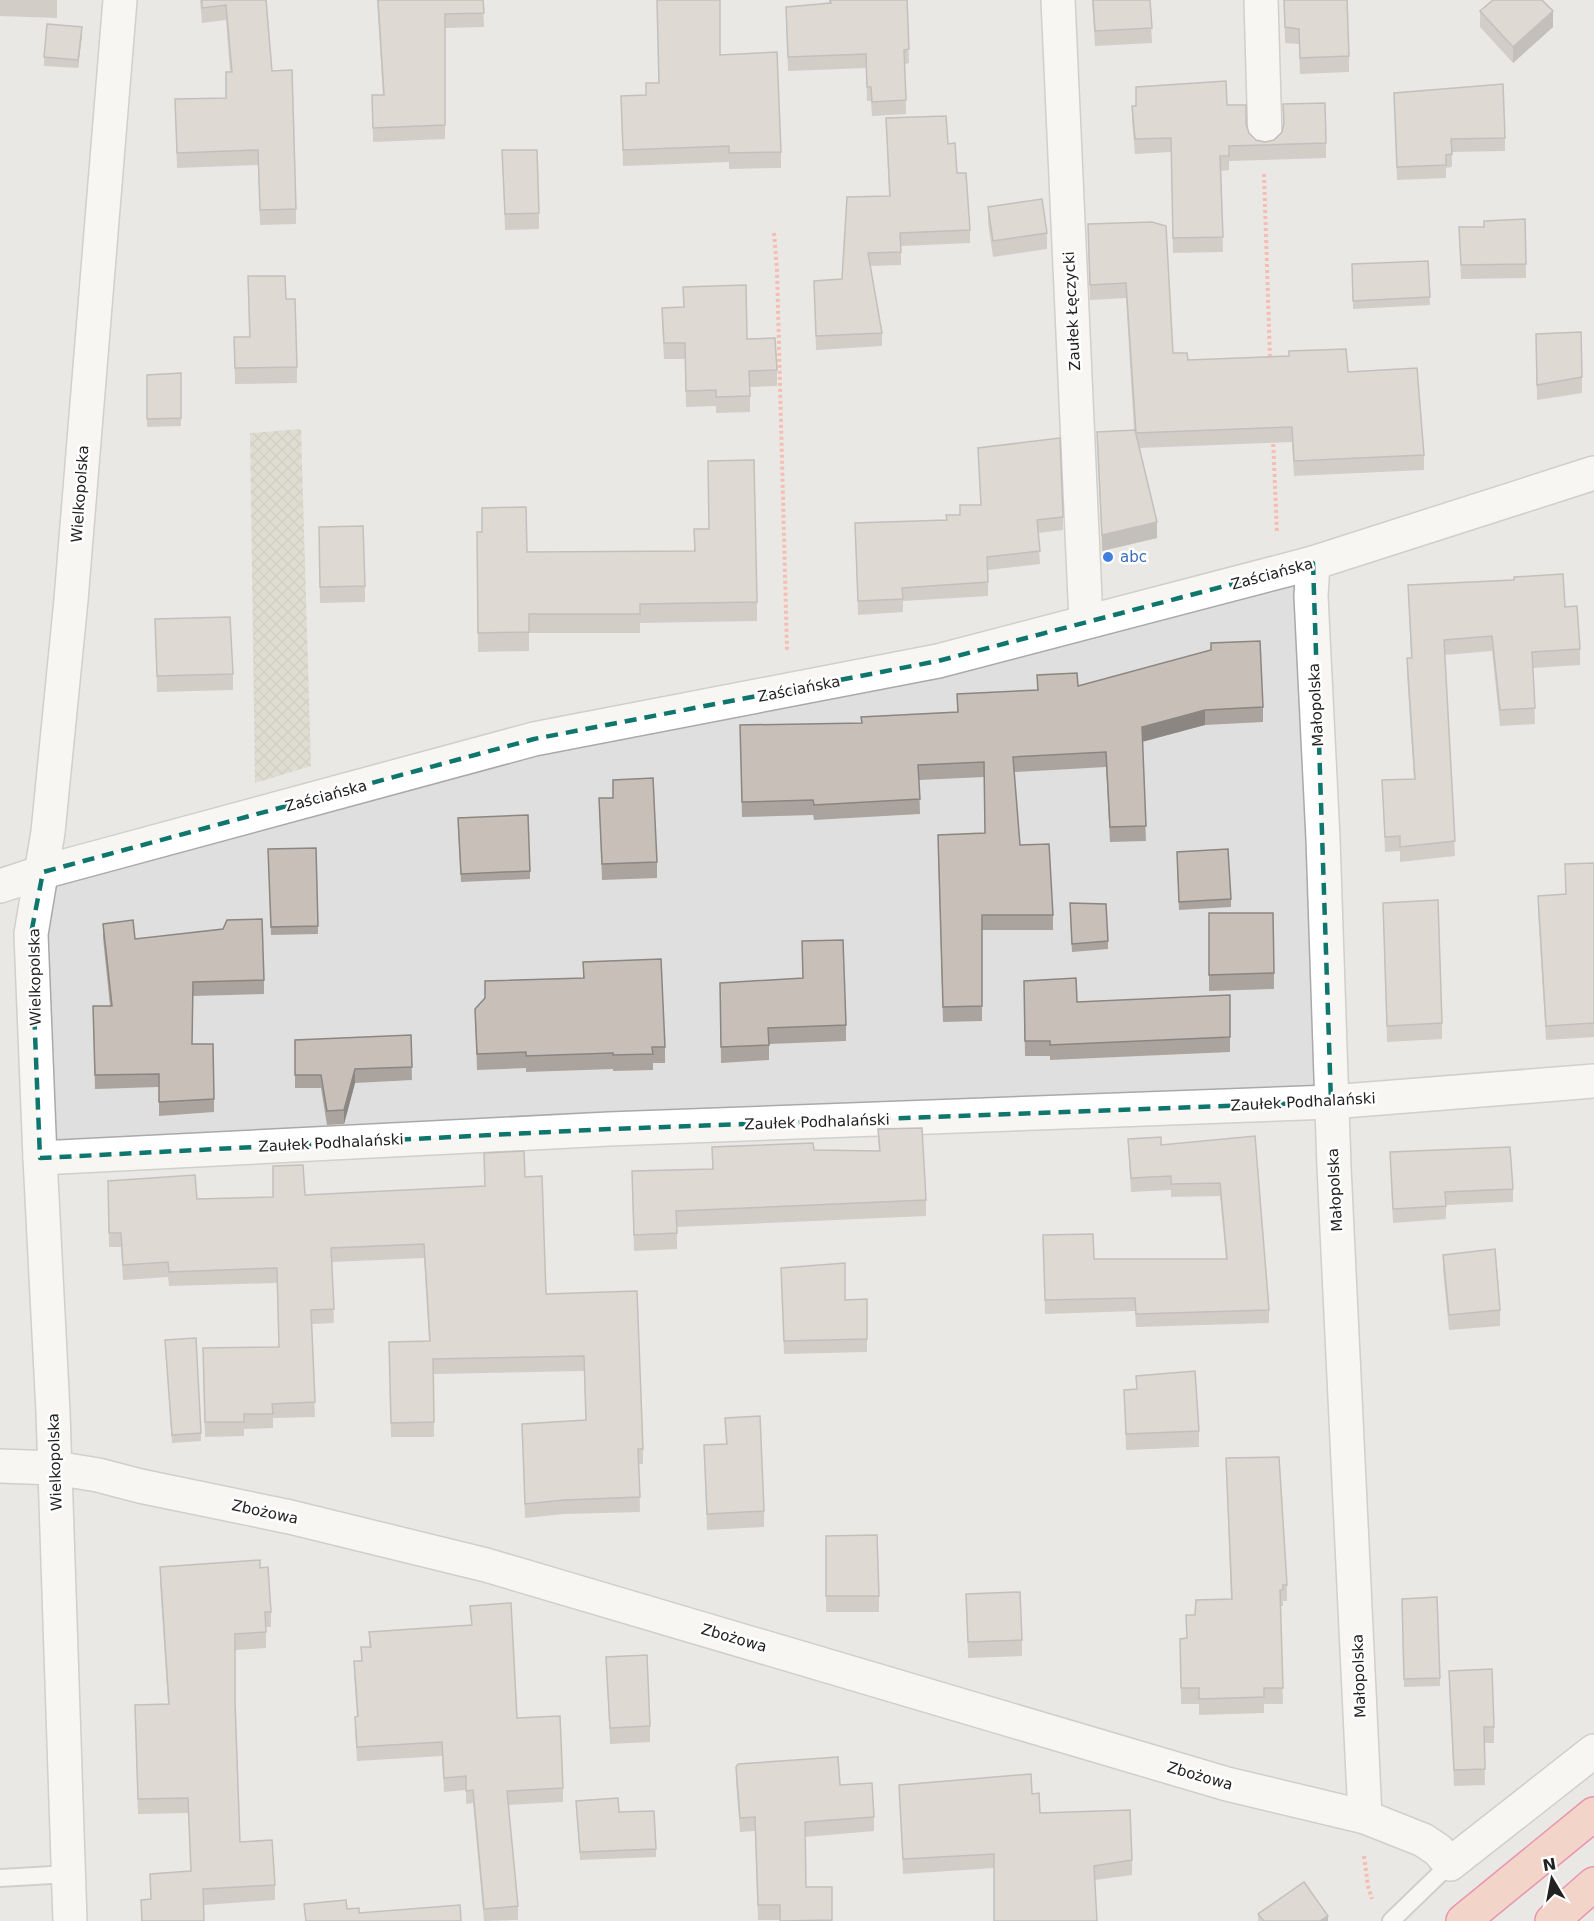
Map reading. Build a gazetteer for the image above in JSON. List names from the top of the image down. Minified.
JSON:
{"streets":{"street":["Zaułek Łęczycki","Wielkopolska","Zaściańska","Małopolska","Zaułek Podhalański","Zbożowa"]},"crossings":[["Zaułek Łęczycki","Zaściańska"],["Wielkopolska","Zaściańska"],["Wielkopolska","Zaułek Podhalański"],["Wielkopolska","Zbożowa"],["Zaściańska","Małopolska"],["Małopolska","Zaułek Podhalański"],["Małopolska","Zbożowa"]],"places":["abc"],"north":"top"}
